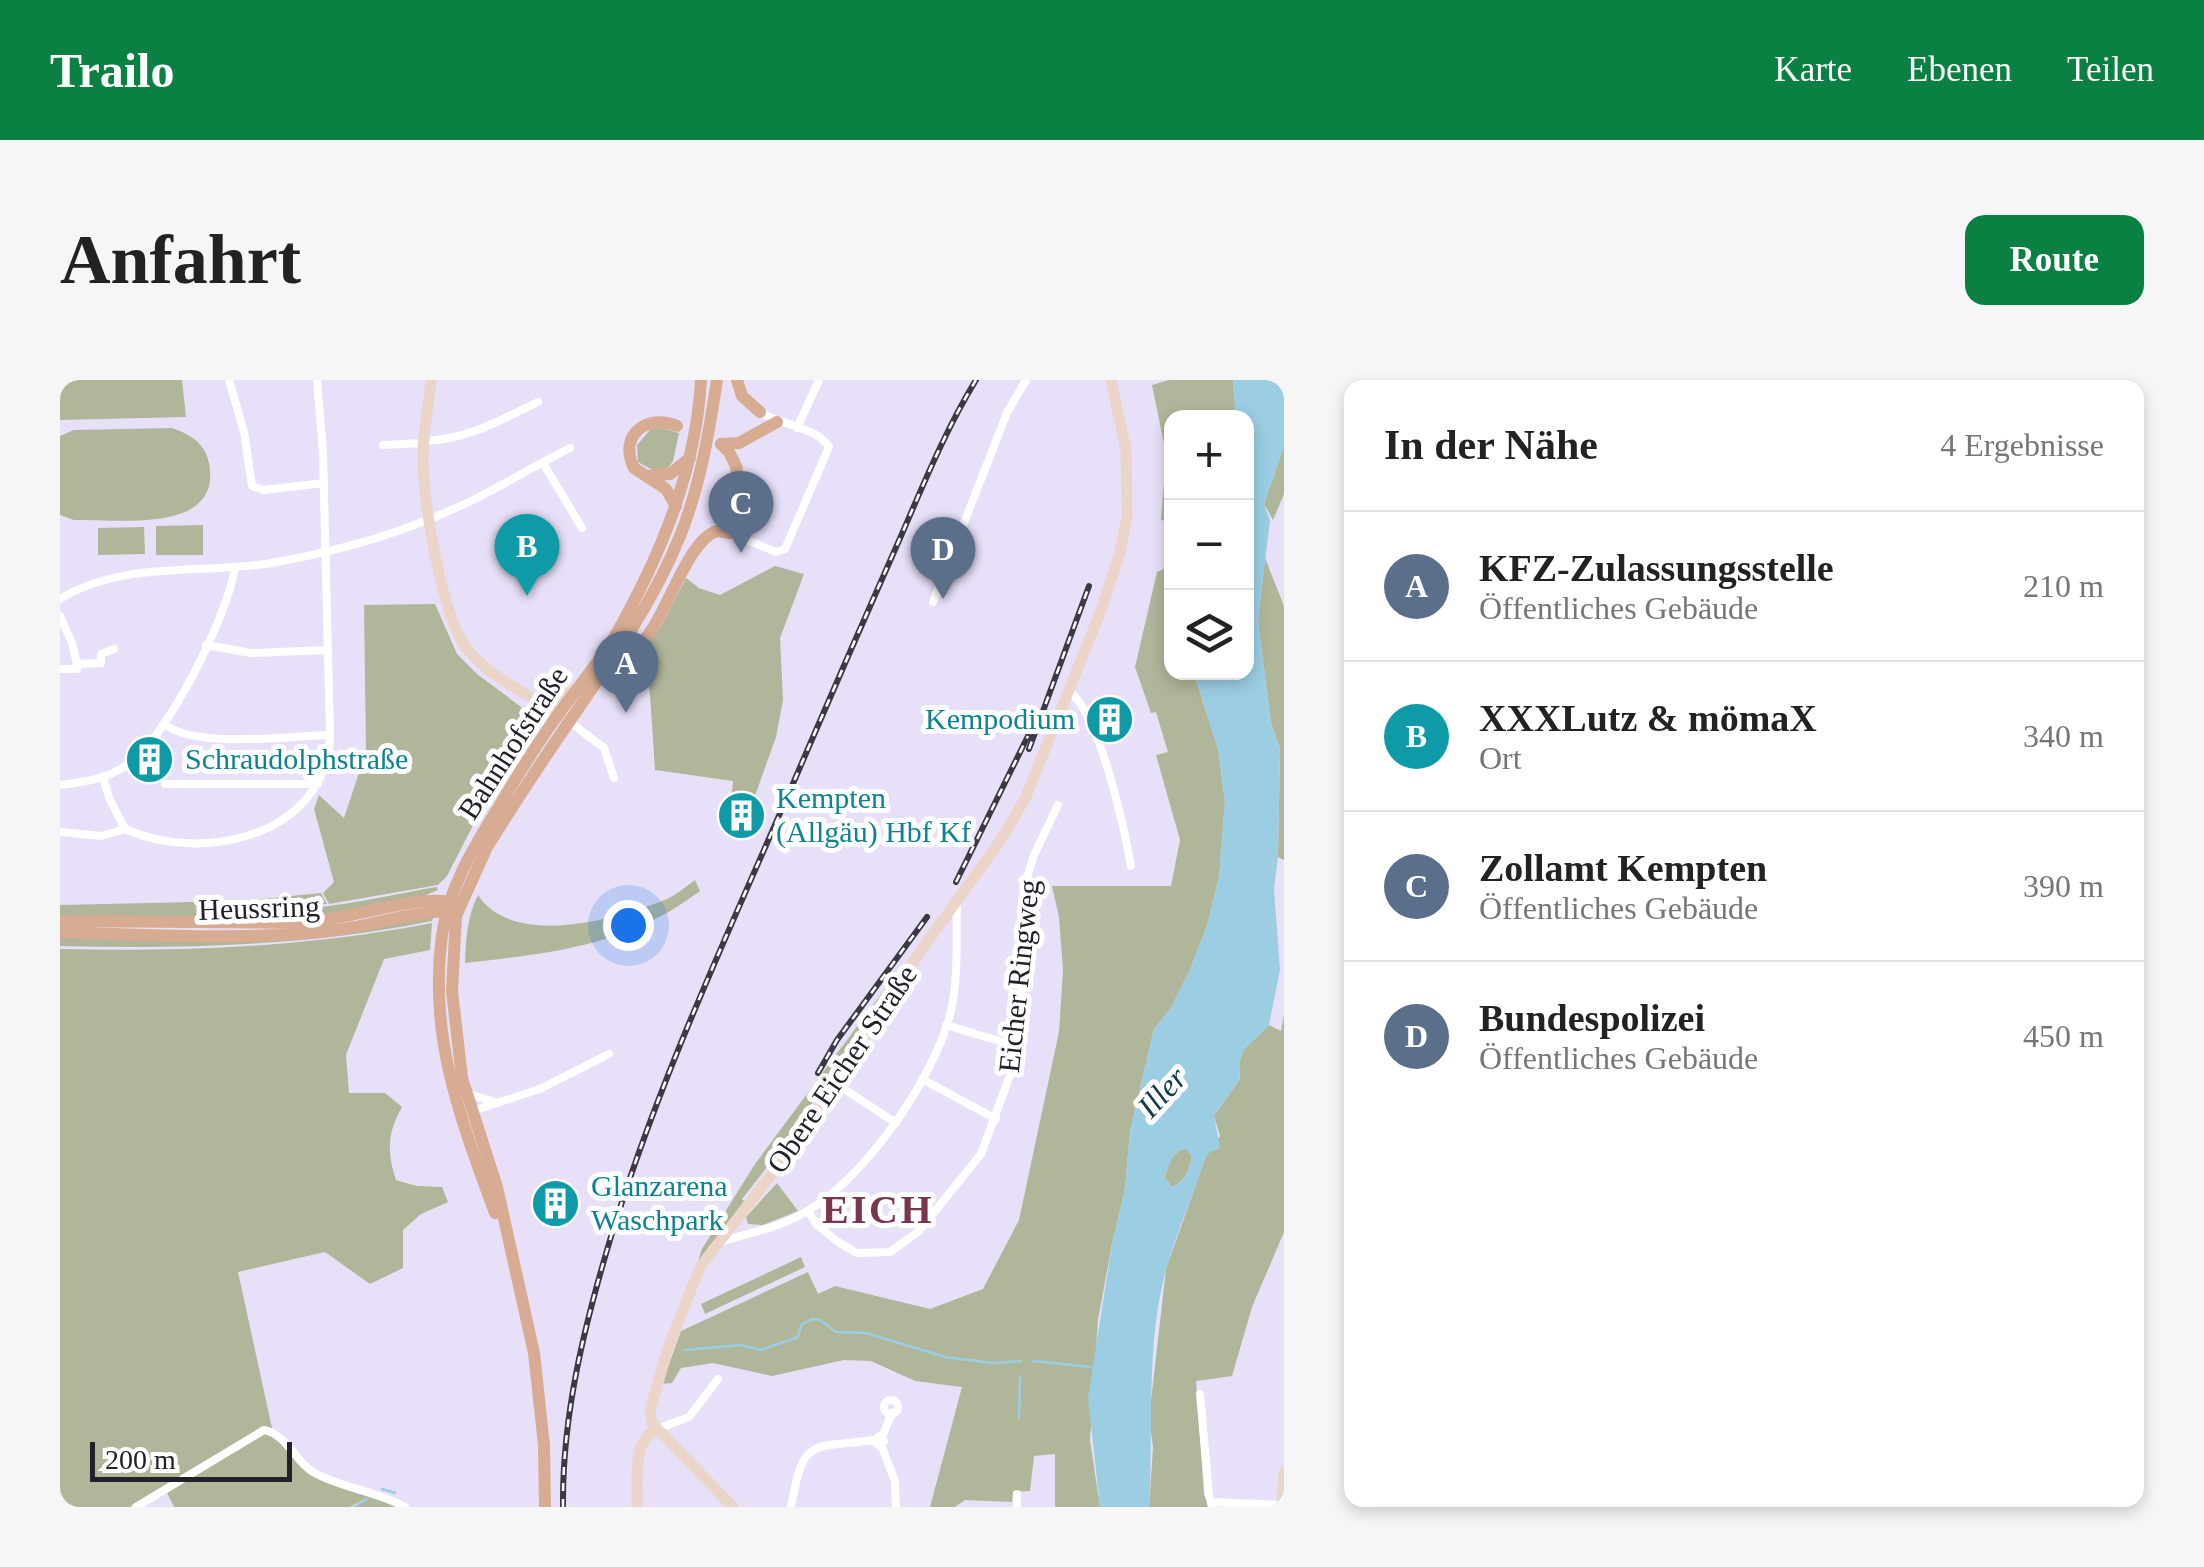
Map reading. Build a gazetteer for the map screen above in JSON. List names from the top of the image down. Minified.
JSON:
{"streets":{"main road":["Bahnhofstraße","Heussring"],"street":["Eicher Ringweg","Obere Eicher Straße"]},"crossings":[["Bahnhofstraße","Heussring"]],"districts":["EICH"],"water":["Iller"],"places":{"building":["Kempodium","Schraudolphstraße","Kempten (Allgäu) Hbf Kf","Glanzarena Waschpark"]},"scale_bar":"200 m","page":{"header":"Trailo","nav":["Karte","Ebenen","Teilen"],"buttons":"Route","title":"Anfahrt","heading":["In der Nähe","4 Ergebnisse"],"map_buttons":["+","−"],"pins":["C","B","D","A"],"list":[{"mark":"A","name":"KFZ-Zulassungsstelle","note":"Öffentliches Gebäude","value":"210 m"},{"mark":"B","name":"XXXLutz & mömaX","note":"Ort","value":"340 m"},{"mark":"C","name":"Zollamt Kempten","note":"Öffentliches Gebäude","value":"390 m"},{"mark":"D","name":"Bundespolizei","note":"Öffentliches Gebäude","value":"450 m"}],"scale":"200 m"}}
